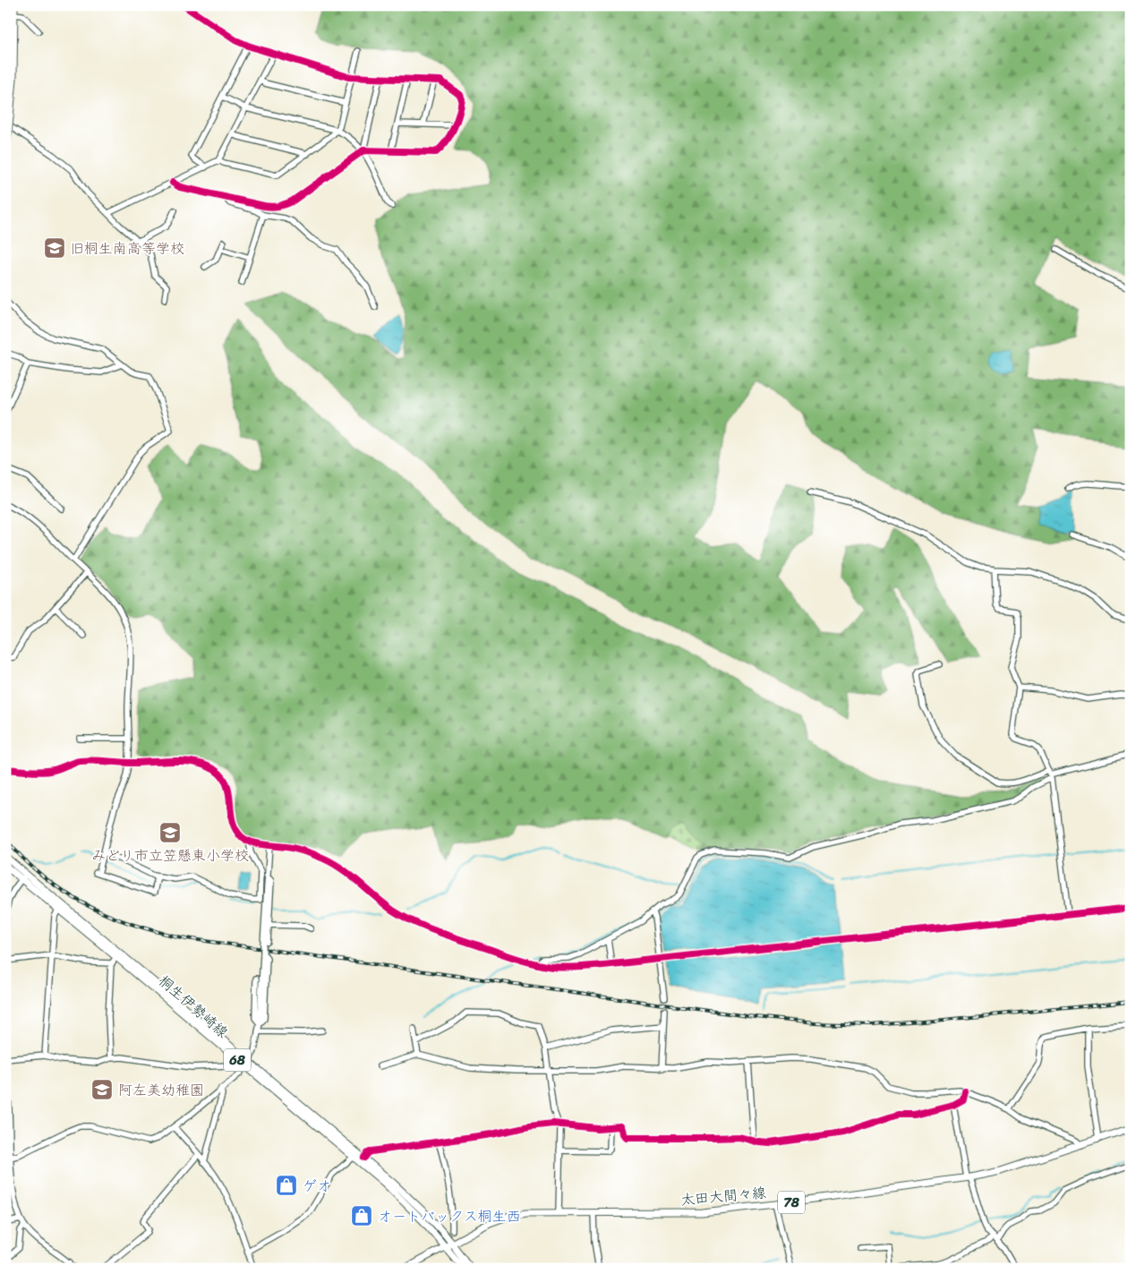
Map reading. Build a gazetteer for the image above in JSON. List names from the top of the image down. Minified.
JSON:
{"streets":{"main road":["桐生伊勢崎線","68","太田大間々線","78"]},"crossings":[["桐生伊勢崎線","68"],["桐生伊勢崎線","太田大間々線"]],"places":{"school or university":["旧桐生南高等学校","みどり市立笠懸東小学校","阿左美幼稚園"],"shop":["ゲオ","オートバックス桐生西"]}}
